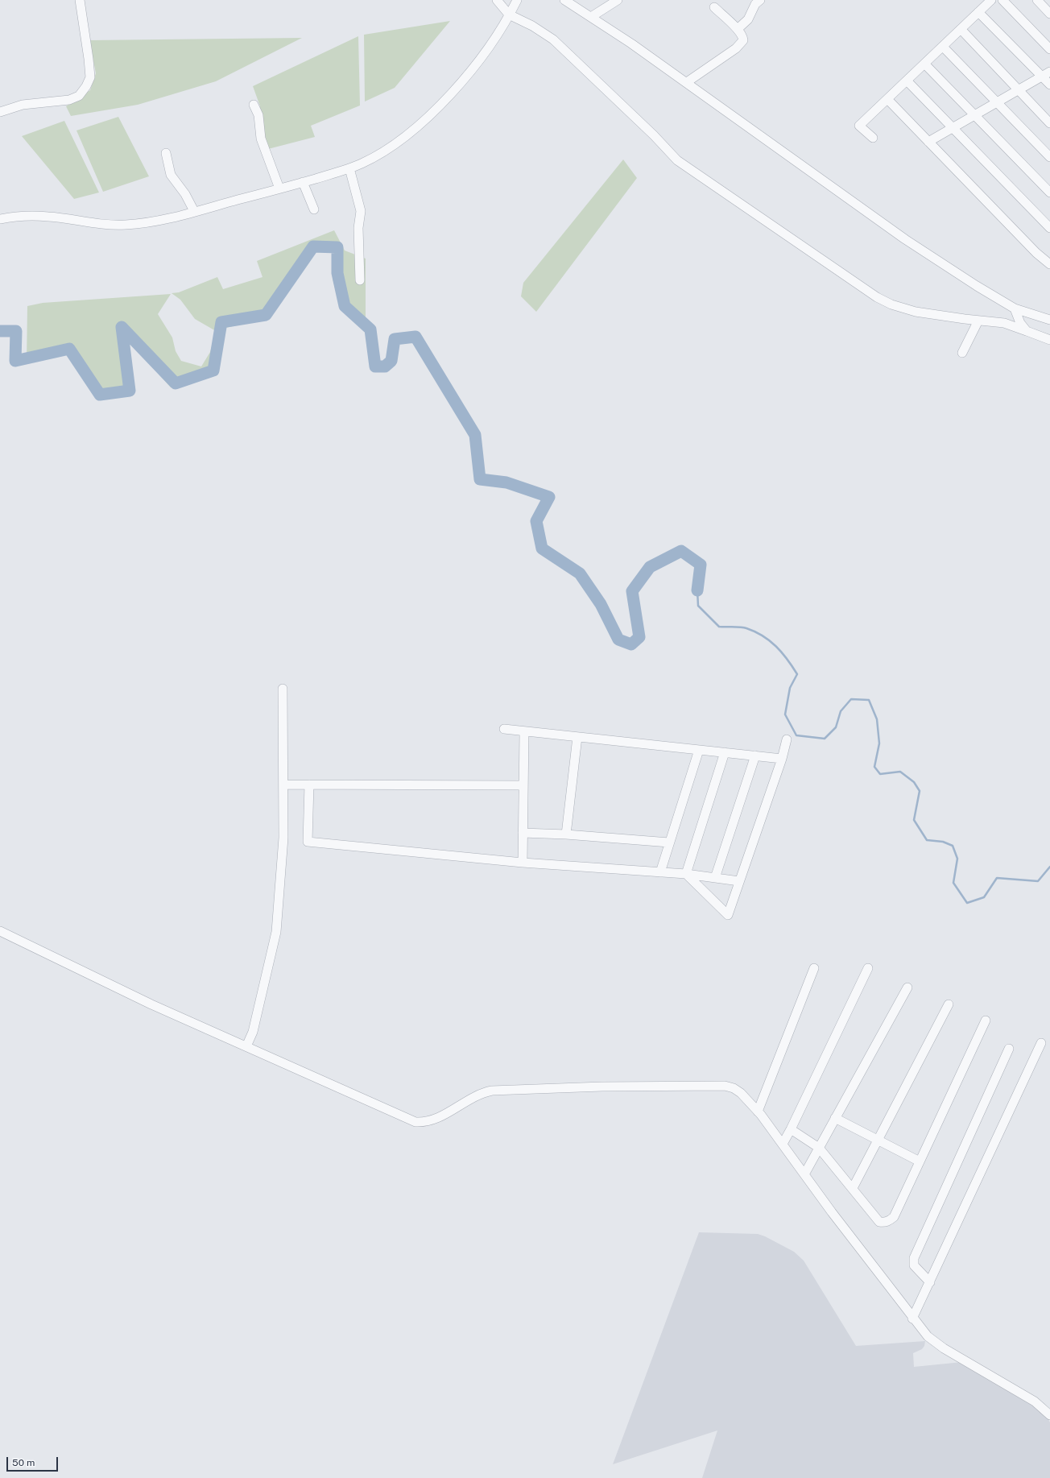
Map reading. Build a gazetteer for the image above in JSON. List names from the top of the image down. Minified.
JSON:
{"scale_bar":"50 m"}
